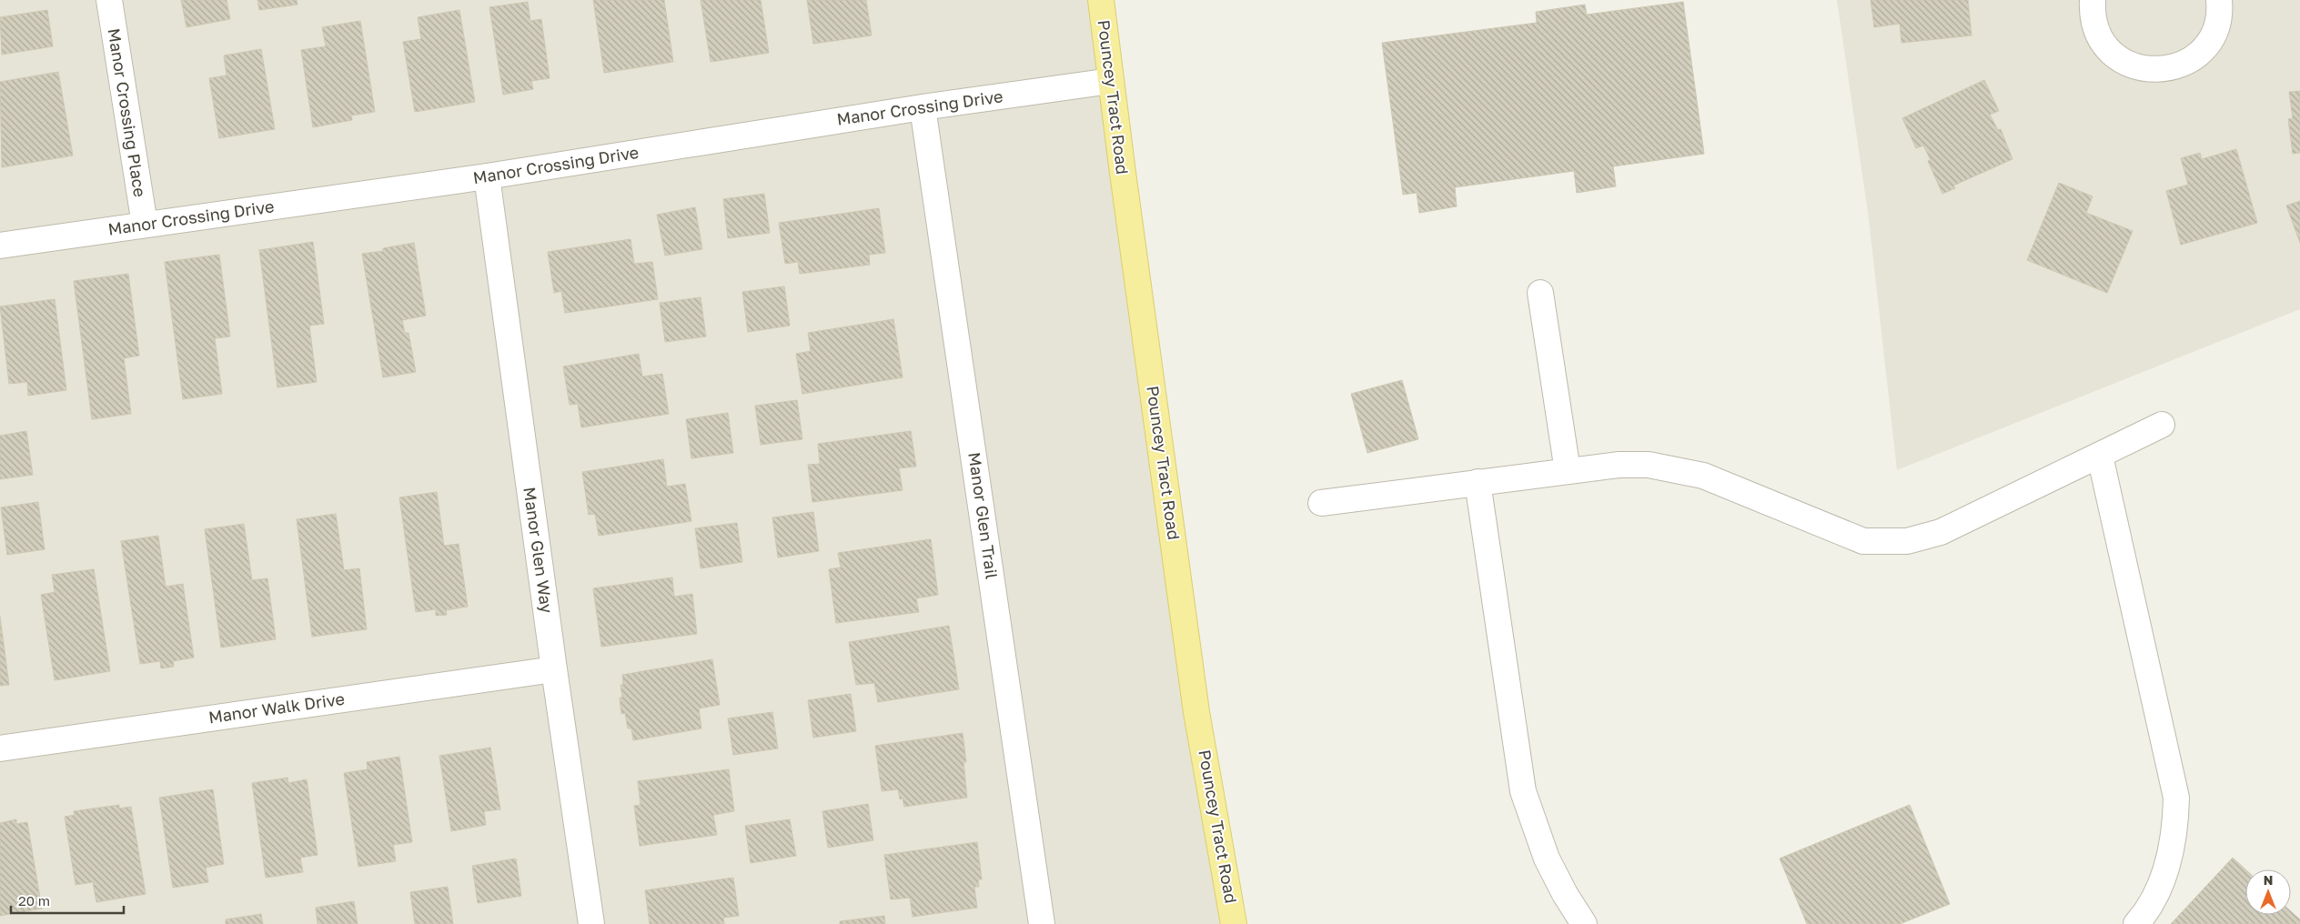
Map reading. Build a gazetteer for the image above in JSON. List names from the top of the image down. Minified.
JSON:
{"streets":{"main road":["Pouncey Tract Road"],"street":["Manor Crossing Drive","Manor Crossing Place","Manor Glen Trail","Manor Glen Way","Manor Walk Drive"]},"crossings":[["Pouncey Tract Road","Manor Crossing Drive"],["Manor Crossing Drive","Manor Crossing Place"],["Manor Crossing Drive","Manor Glen Trail"],["Manor Crossing Drive","Manor Glen Way"],["Manor Glen Way","Manor Walk Drive"]],"scale_bar":"20 m","north":"top"}
